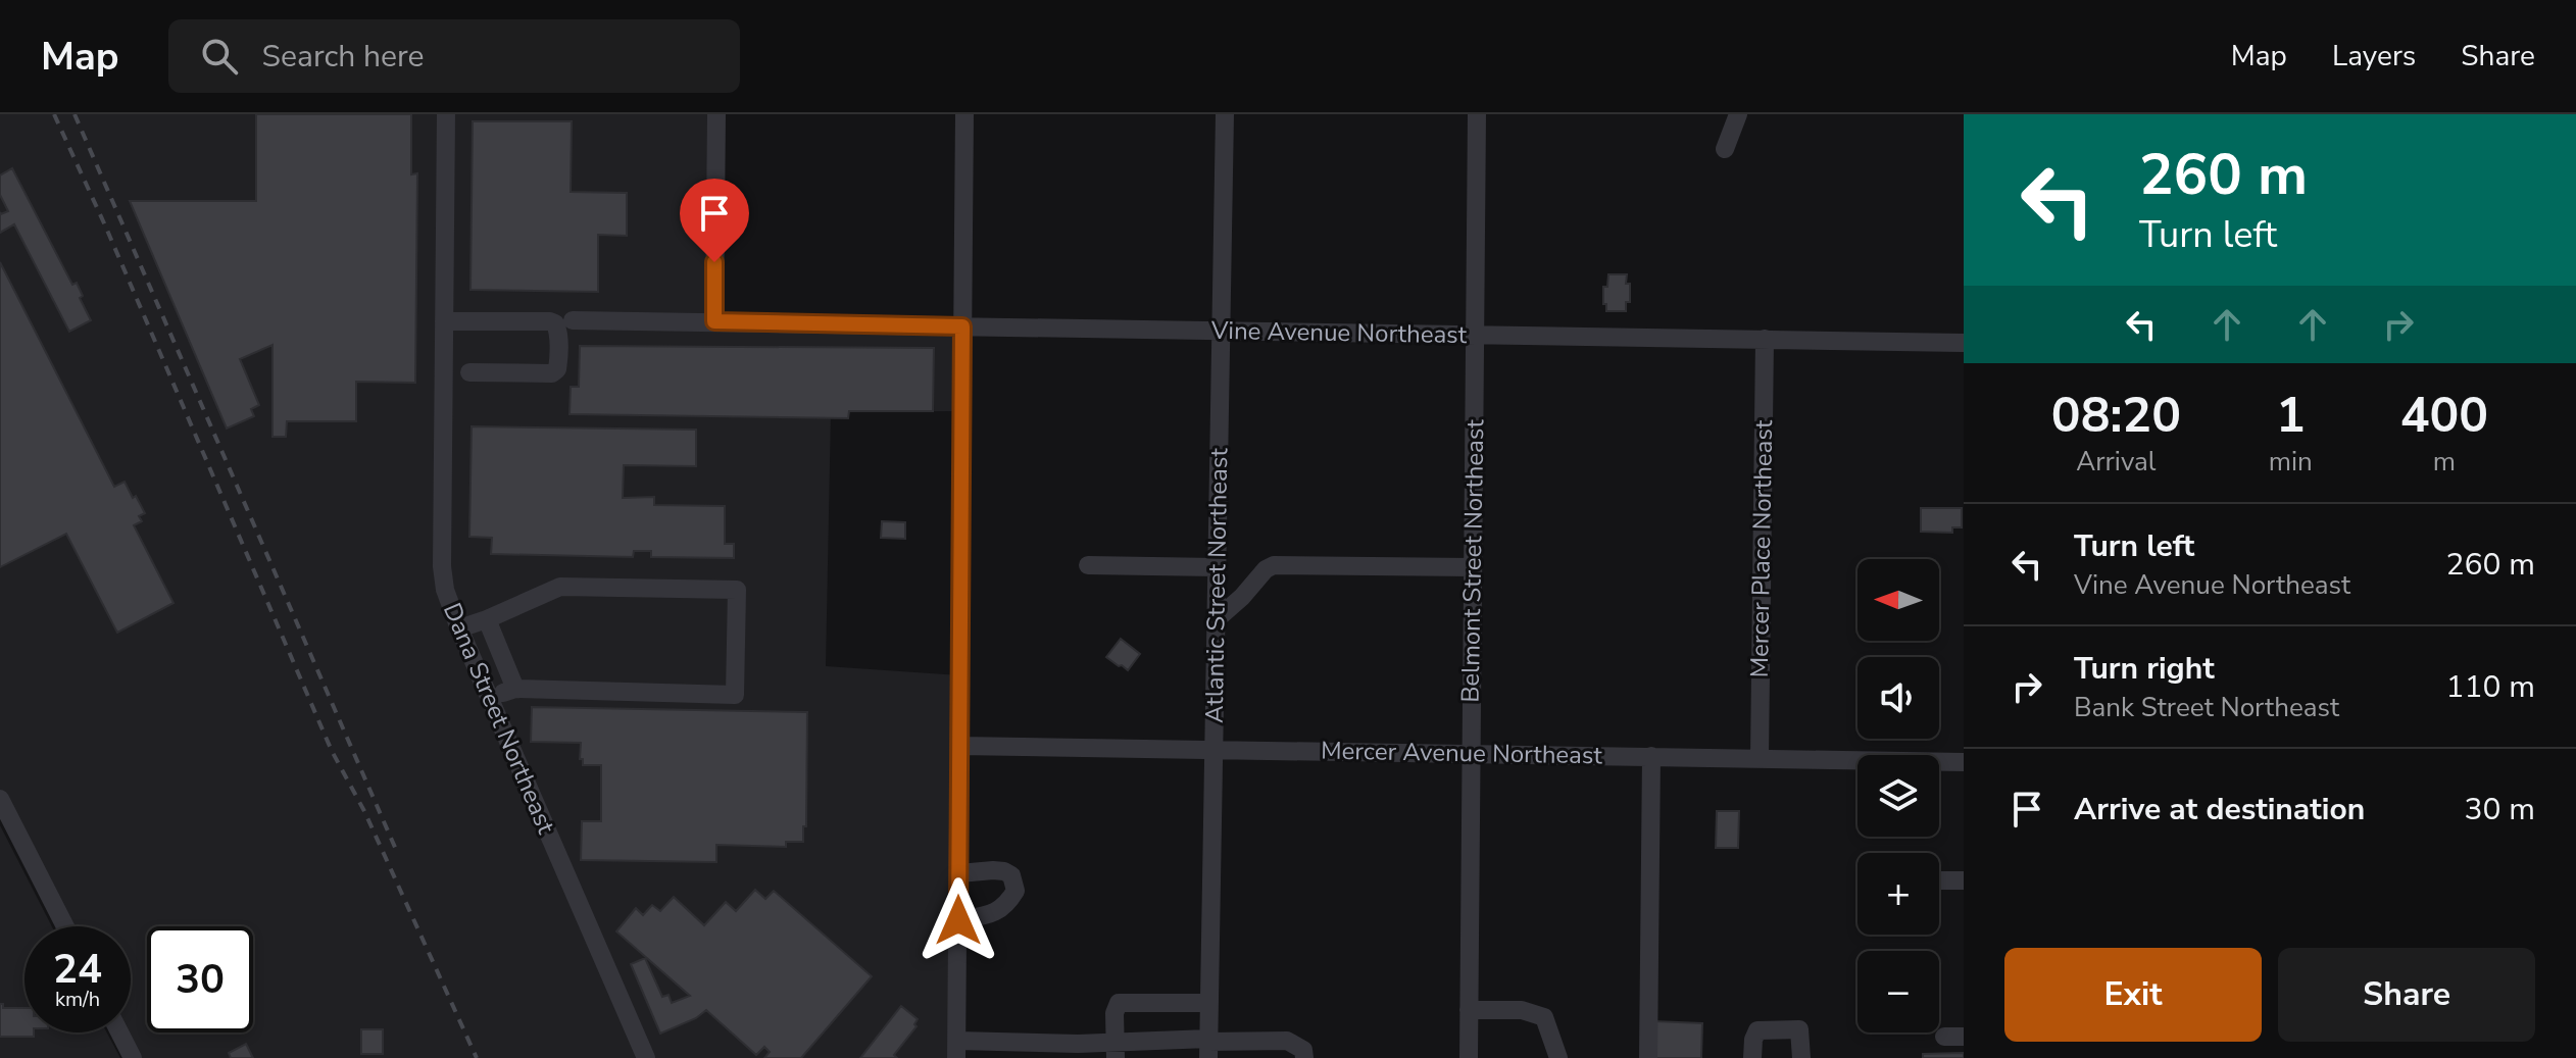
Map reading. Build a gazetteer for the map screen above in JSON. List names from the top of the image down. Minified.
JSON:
{"streets":{"street":["Vine Avenue Northeast","Mercer Place Northeast","Belmont Street Northeast","Atlantic Street Northeast","Dana Street Northeast","Mercer Avenue Northeast"]},"crossings":[["Vine Avenue Northeast","Mercer Place Northeast"],["Vine Avenue Northeast","Belmont Street Northeast"],["Vine Avenue Northeast","Atlantic Street Northeast"],["Mercer Place Northeast","Mercer Avenue Northeast"],["Belmont Street Northeast","Mercer Avenue Northeast"],["Atlantic Street Northeast","Mercer Avenue Northeast"]],"north":"left","page":{"header":"Map","search":"Search here","nav":["Map","Layers","Share"],"turn":["260 m","Turn left"],"eta":["08:20","Arrival","1","min","400","m"],"list":[{"name":"Turn left","note":"Vine Avenue Northeast","value":"260 m"},{"name":"Turn right","note":"Bank Street Northeast","value":"110 m"},{"name":"Arrive at destination","value":"30 m"}],"map_buttons":["+","−"],"speed":"24 km/h","limit":"30","buttons":["Exit","Share"]}}
